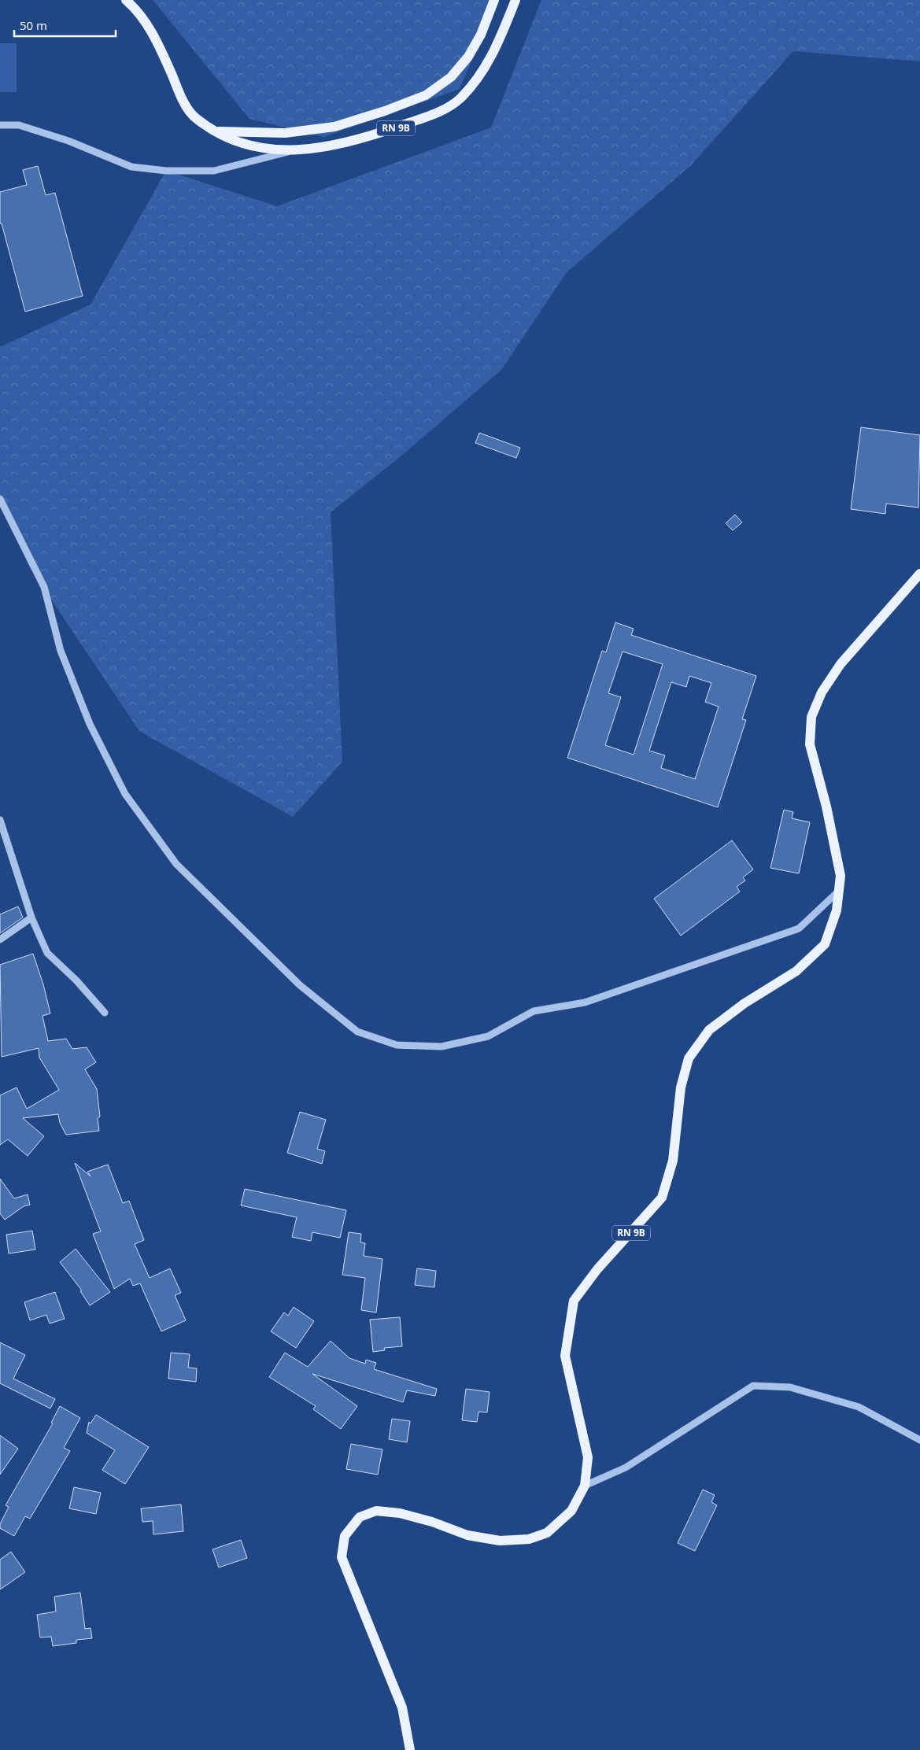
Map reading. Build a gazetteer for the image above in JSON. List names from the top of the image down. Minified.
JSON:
{"streets":{"main road":["RN 9B"]},"scale_bar":"50 m"}
